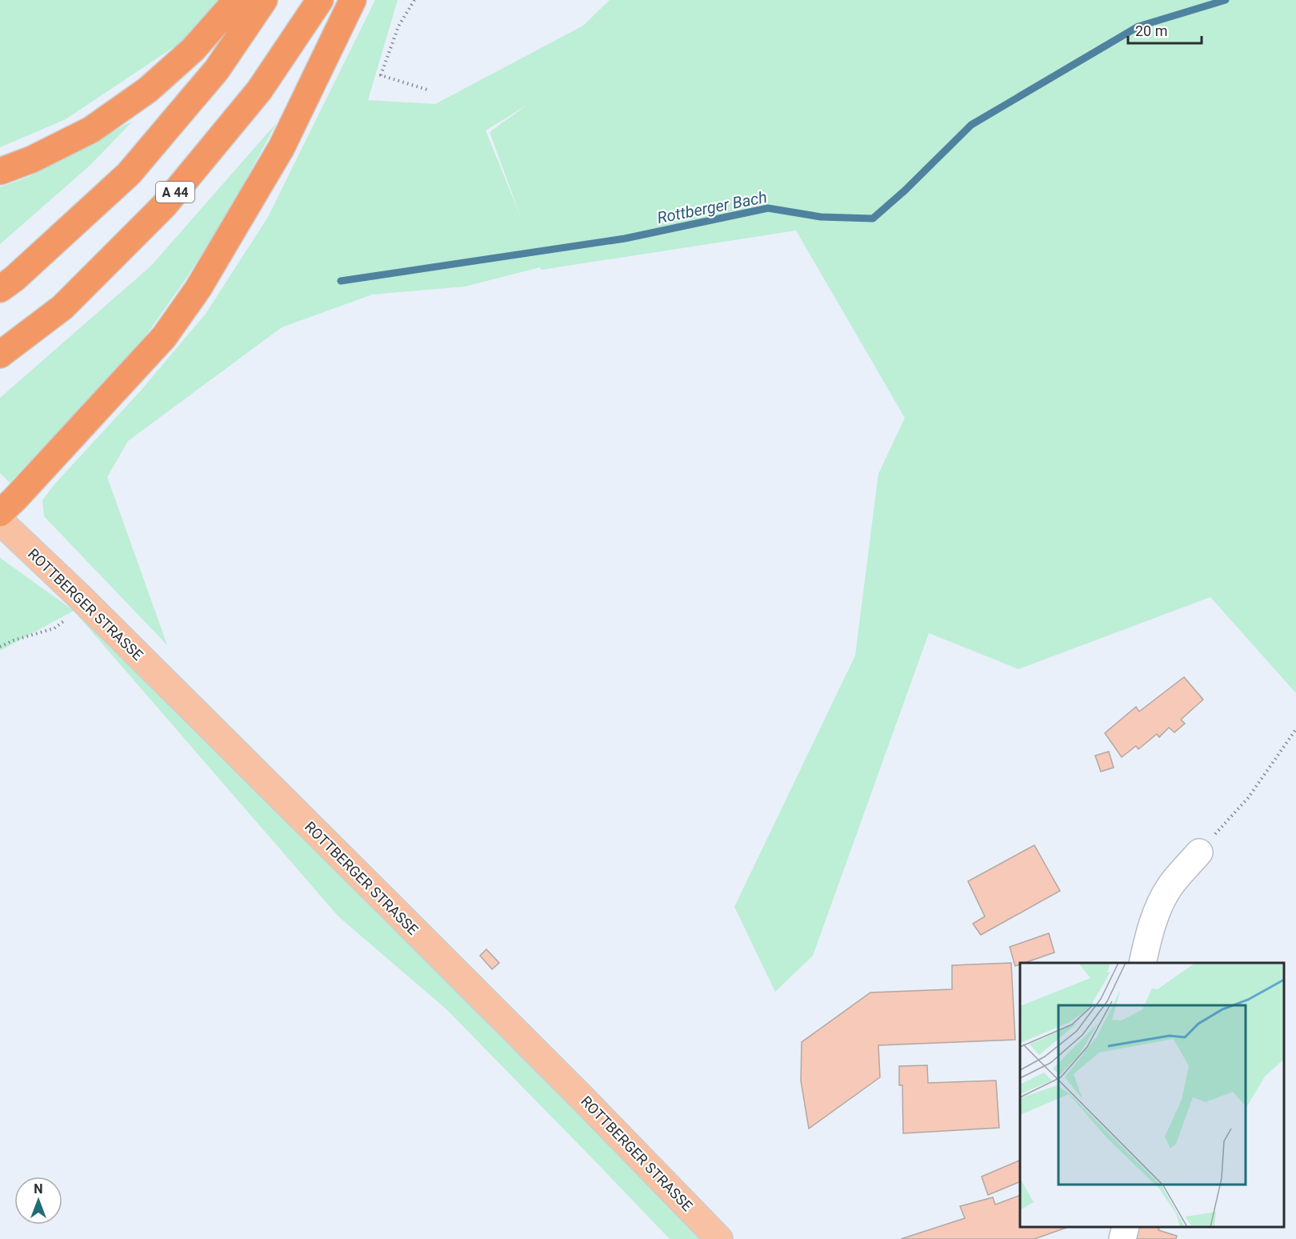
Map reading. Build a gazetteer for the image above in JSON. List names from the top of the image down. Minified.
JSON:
{"streets":{"highway":["A 44"],"main road":["ROTTBERGER STRASSE"]},"water":["Rottberger Bach"],"scale_bar":"20 m","north":"top"}
